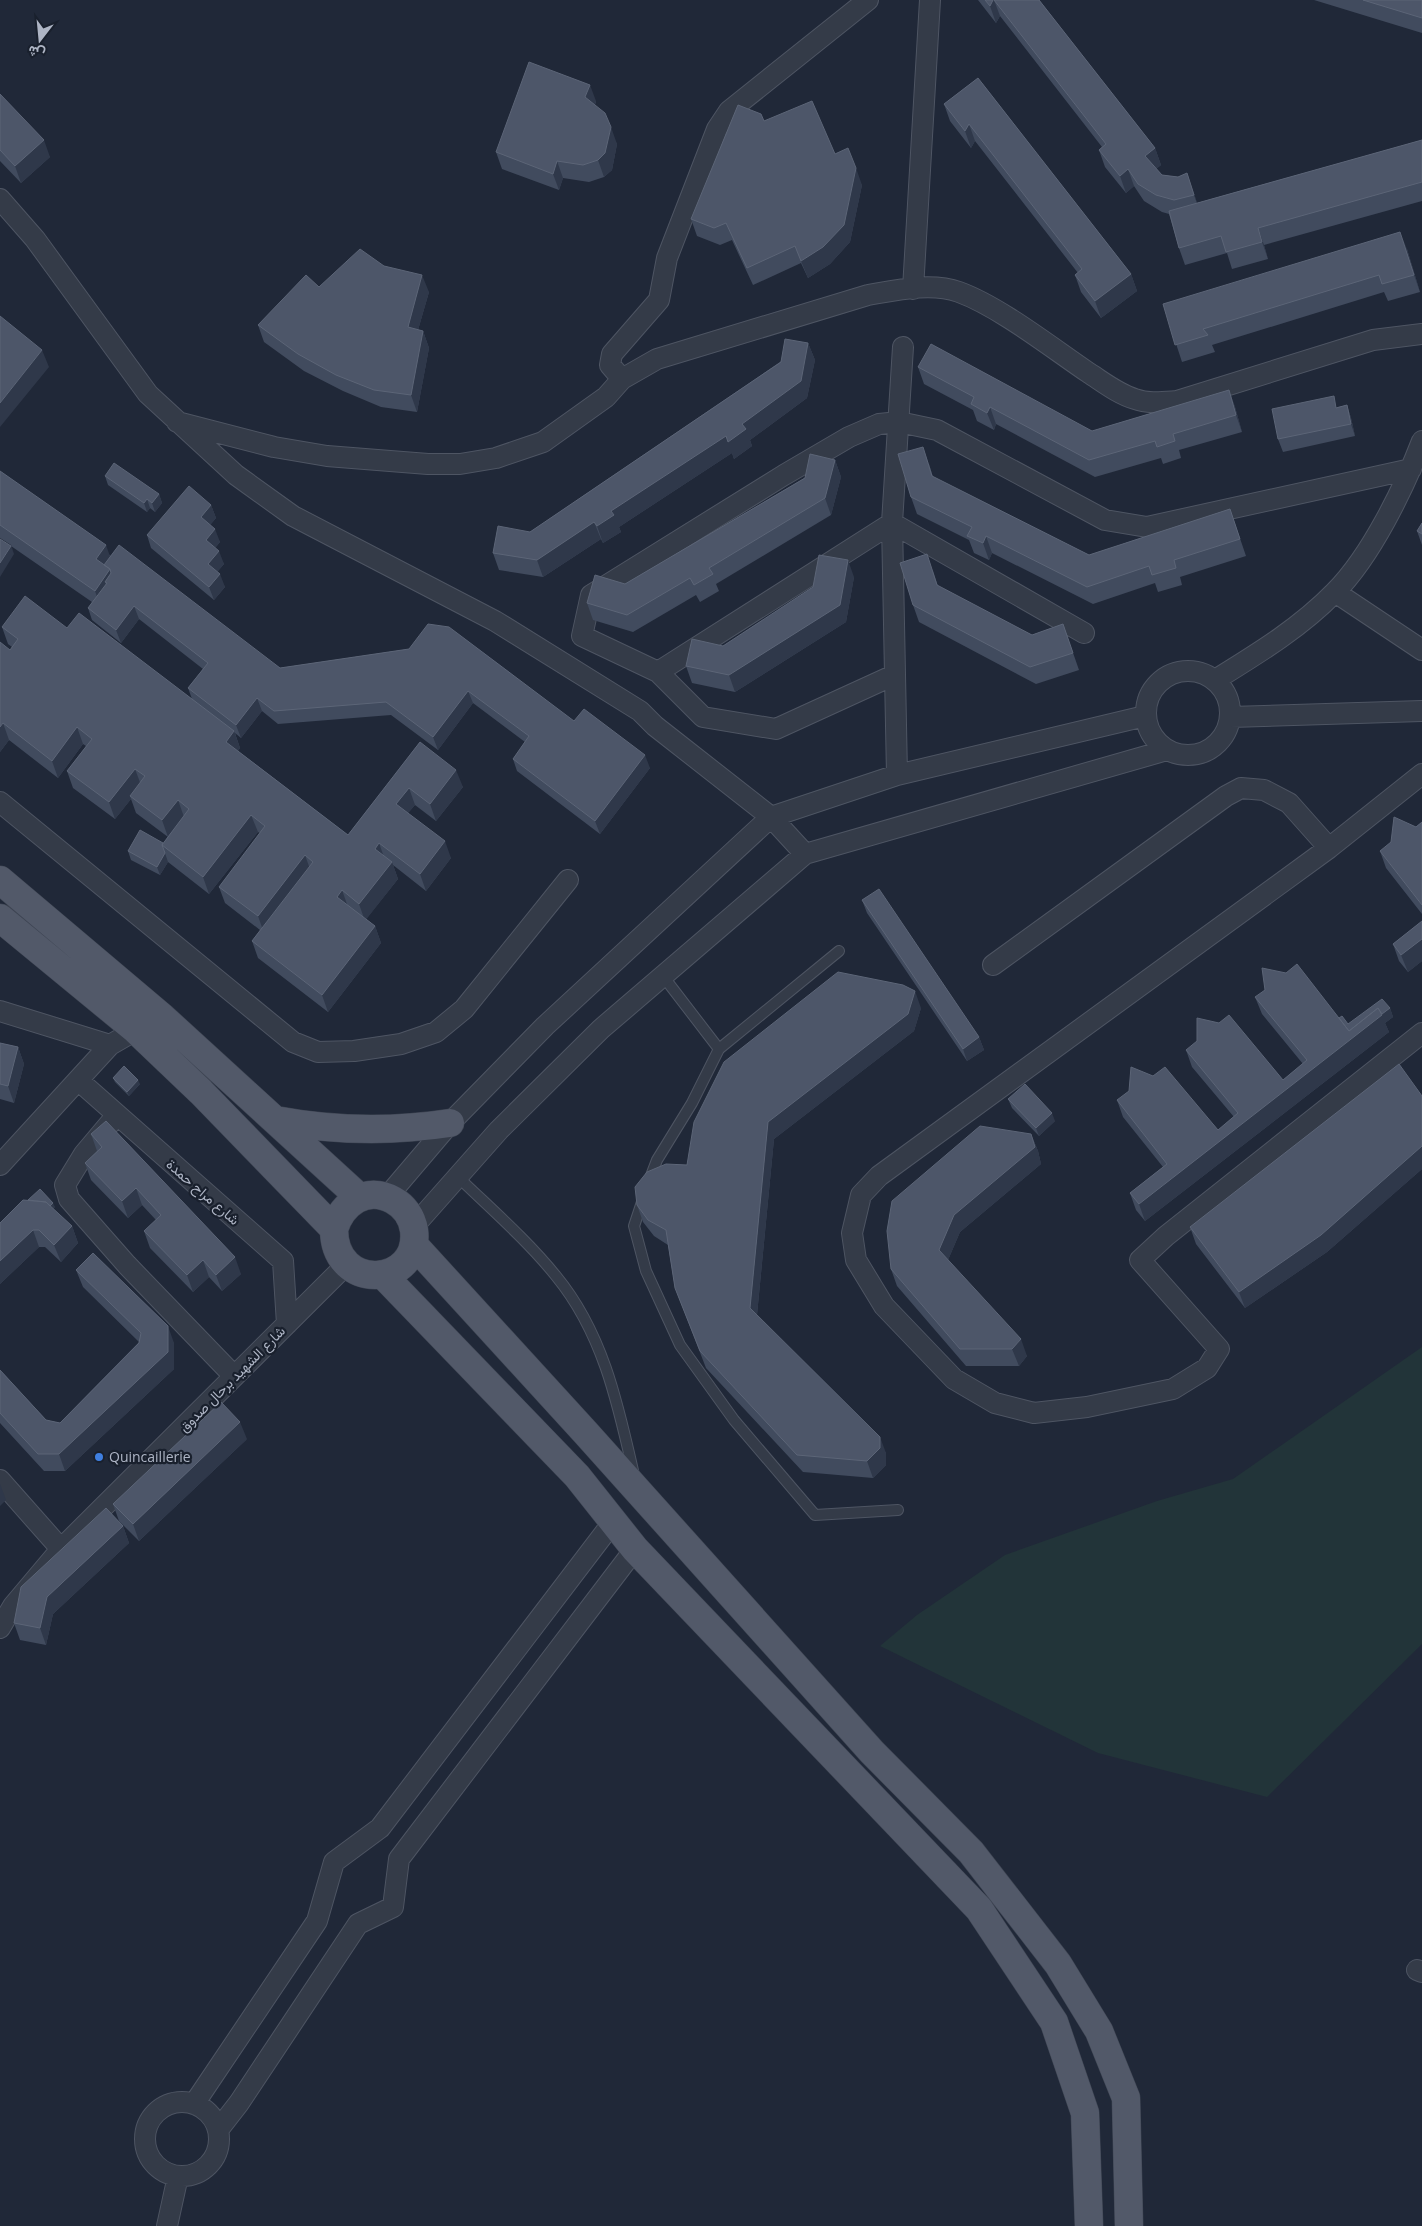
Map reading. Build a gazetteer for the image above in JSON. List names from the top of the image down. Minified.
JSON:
{"streets":{"street":["شارع مراح حمدة","شارع الشهيد برحال صدوق"]},"crossings":[["شارع مراح حمدة","شارع الشهيد برحال صدوق"]],"places":["Quincaillerie"],"north":"bottom"}
